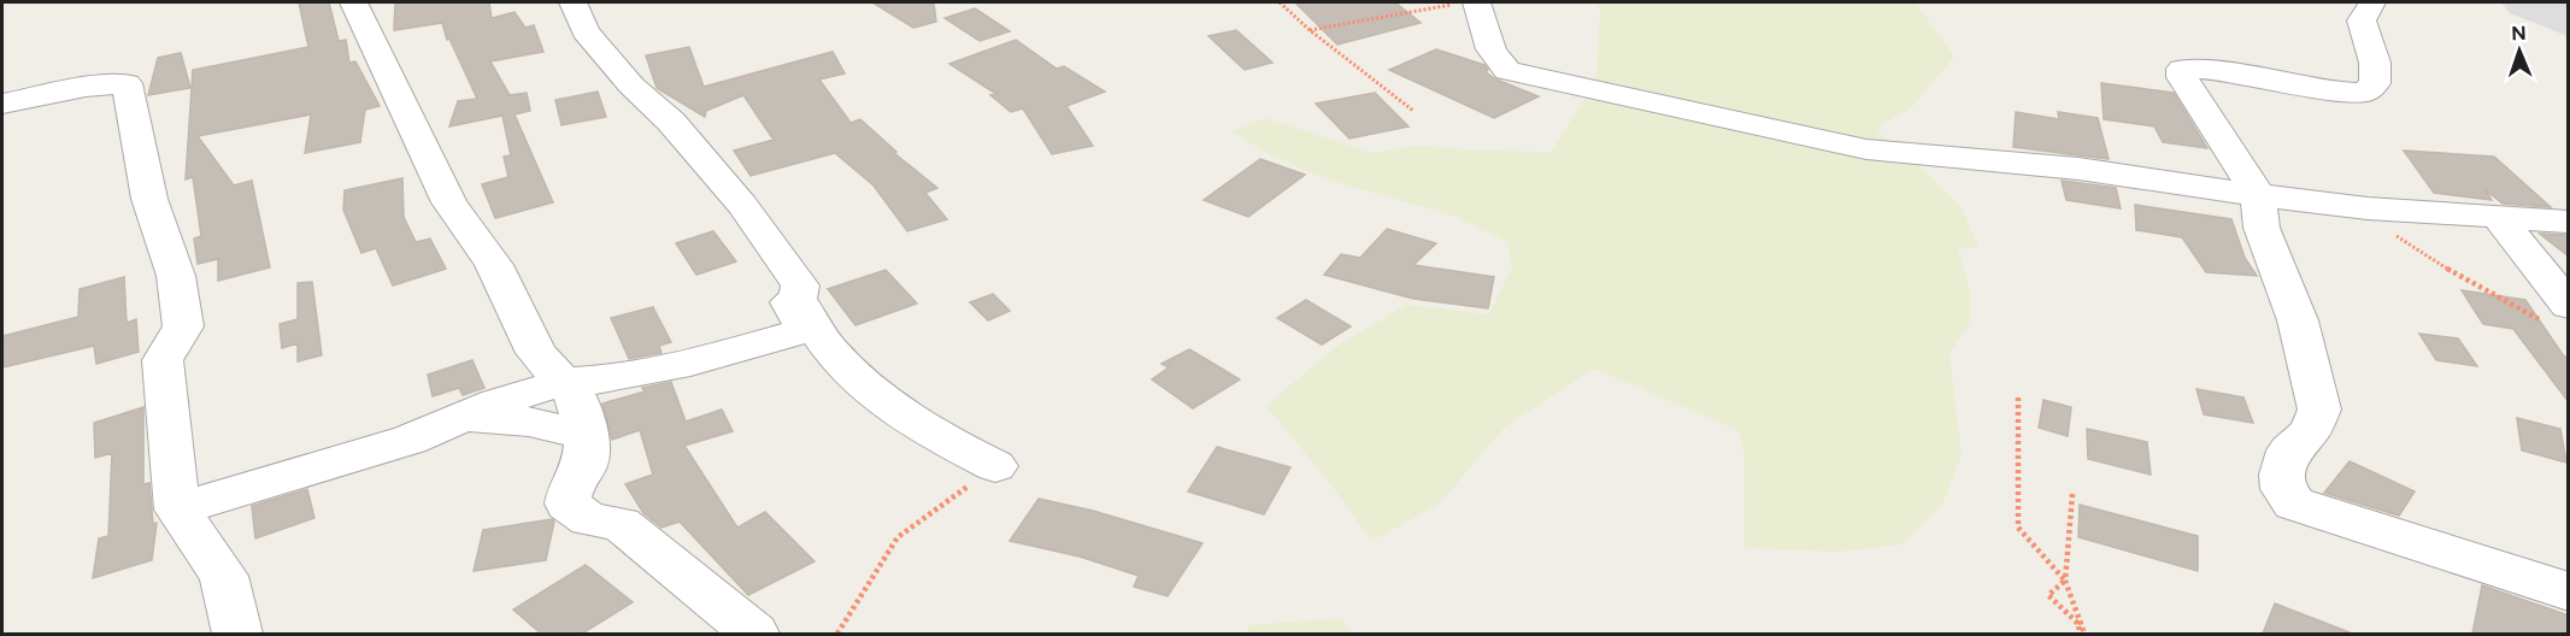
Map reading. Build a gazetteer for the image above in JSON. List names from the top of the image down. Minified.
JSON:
{"north":"top"}
